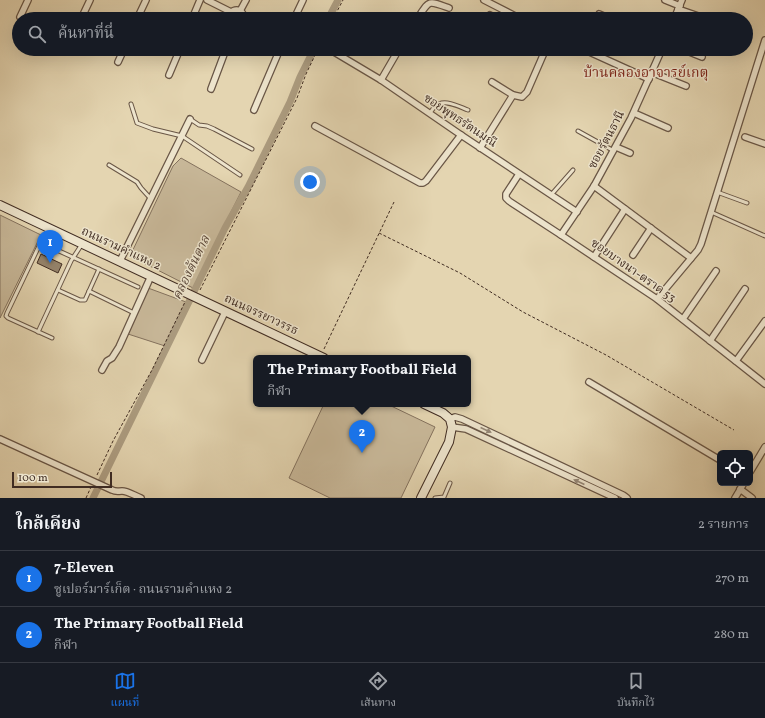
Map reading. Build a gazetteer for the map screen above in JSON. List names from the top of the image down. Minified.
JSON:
{"streets":{"main road":["ถนนรามคำแหง 2","ถนนจรรยาวรรธ"],"street":["ซอยพุทธรัตนมณี","ซอยรัตนธานี","ซอยบางนา-ตราด 53"]},"crossings":[["ซอยพุทธรัตนมณี","ซอยรัตนธานี"],["ซอยพุทธรัตนมณี","ซอยบางนา-ตราด 53"],["ซอยรัตนธานี","ซอยบางนา-ตราด 53"],["ถนนรามคำแหง 2","ถนนจรรยาวรรธ"]],"districts":["บ้านคลองอาจารย์เกตุ"],"water":["คลองต้นตาล"],"scale_bar":"100 m","page":{"search":"ค้นหาที่นี่","pins":["1","2"],"popup":["The Primary Football Field","กีฬา"],"scale":"100 m","heading":["ใกล้เคียง","2 รายการ"],"list":[{"mark":"1","name":"7-Eleven","note":"ซูเปอร์มาร์เก็ต · ถนนรามคำแหง 2","value":"270 m"},{"mark":"2","name":"The Primary Football Field","note":"กีฬา","value":"280 m"}],"nav":["แผนที่","เส้นทาง","บันทึกไว้"]}}
